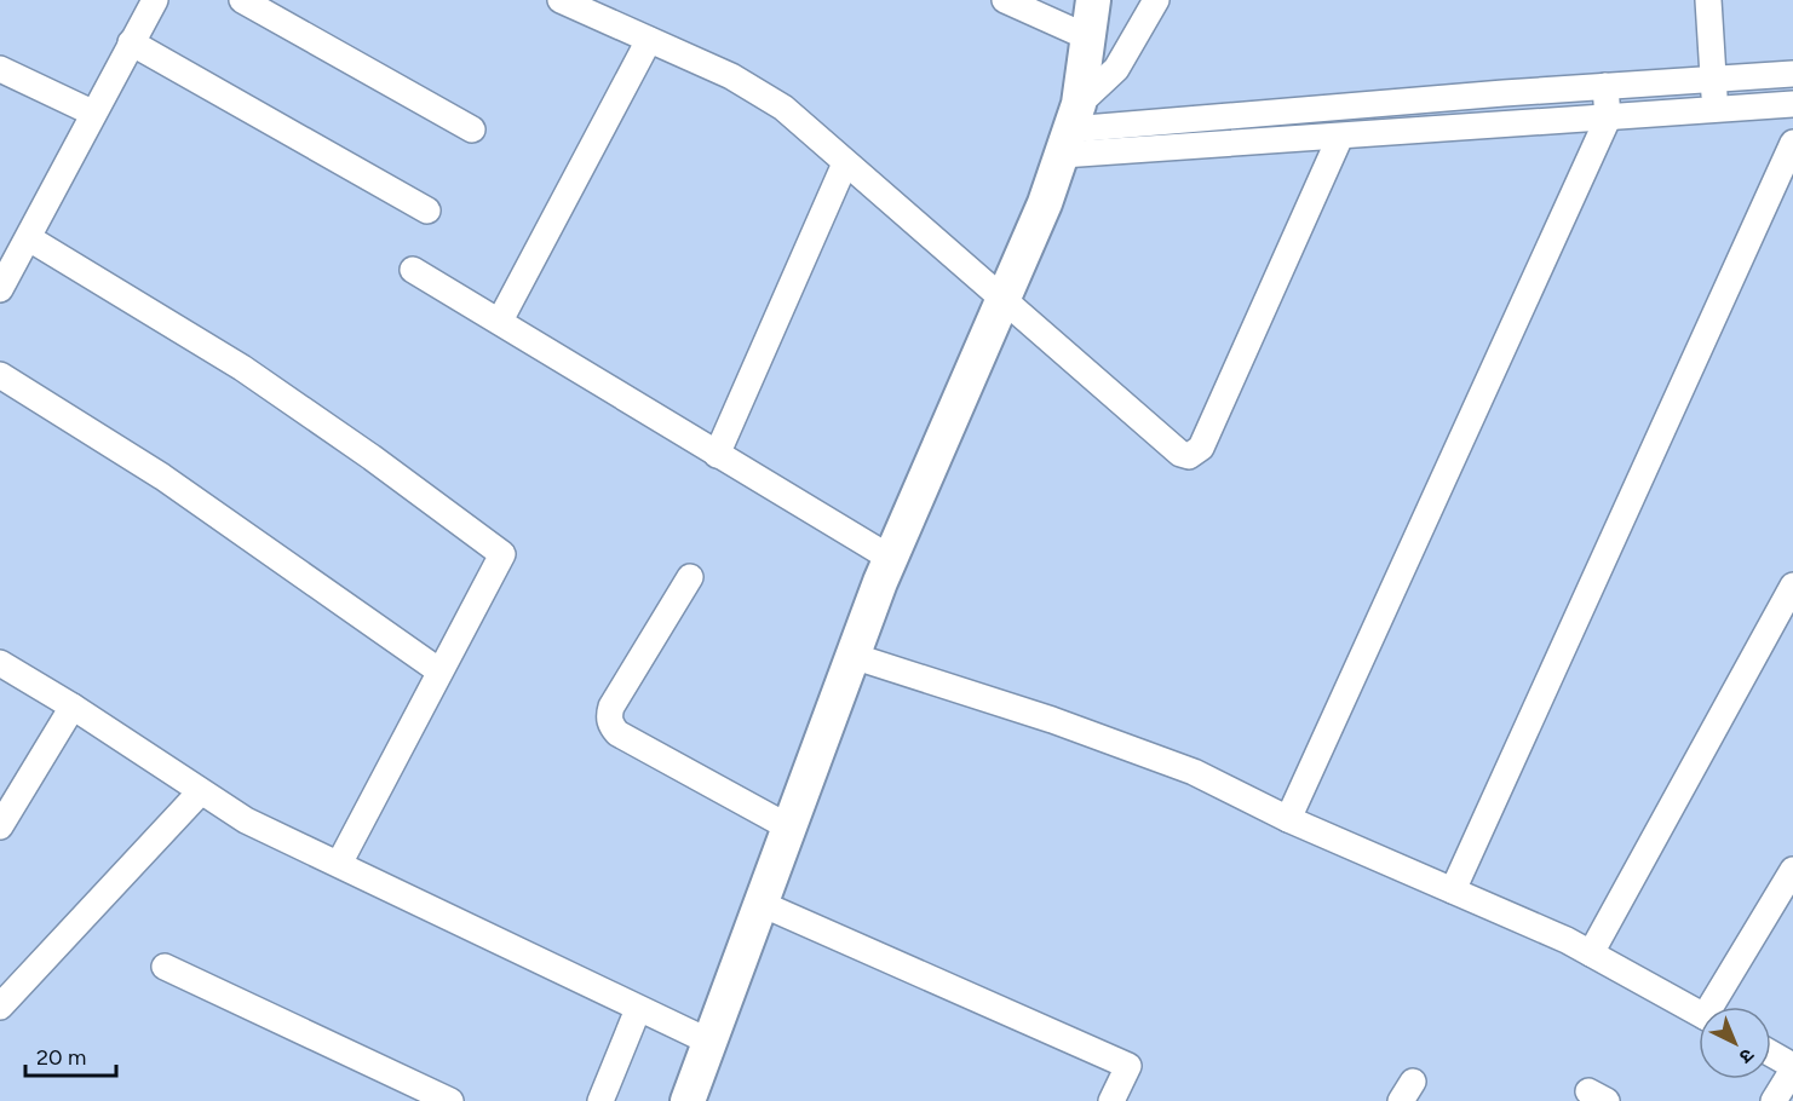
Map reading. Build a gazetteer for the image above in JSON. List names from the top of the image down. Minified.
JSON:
{"scale_bar":"20 m","north":"bottom right"}
